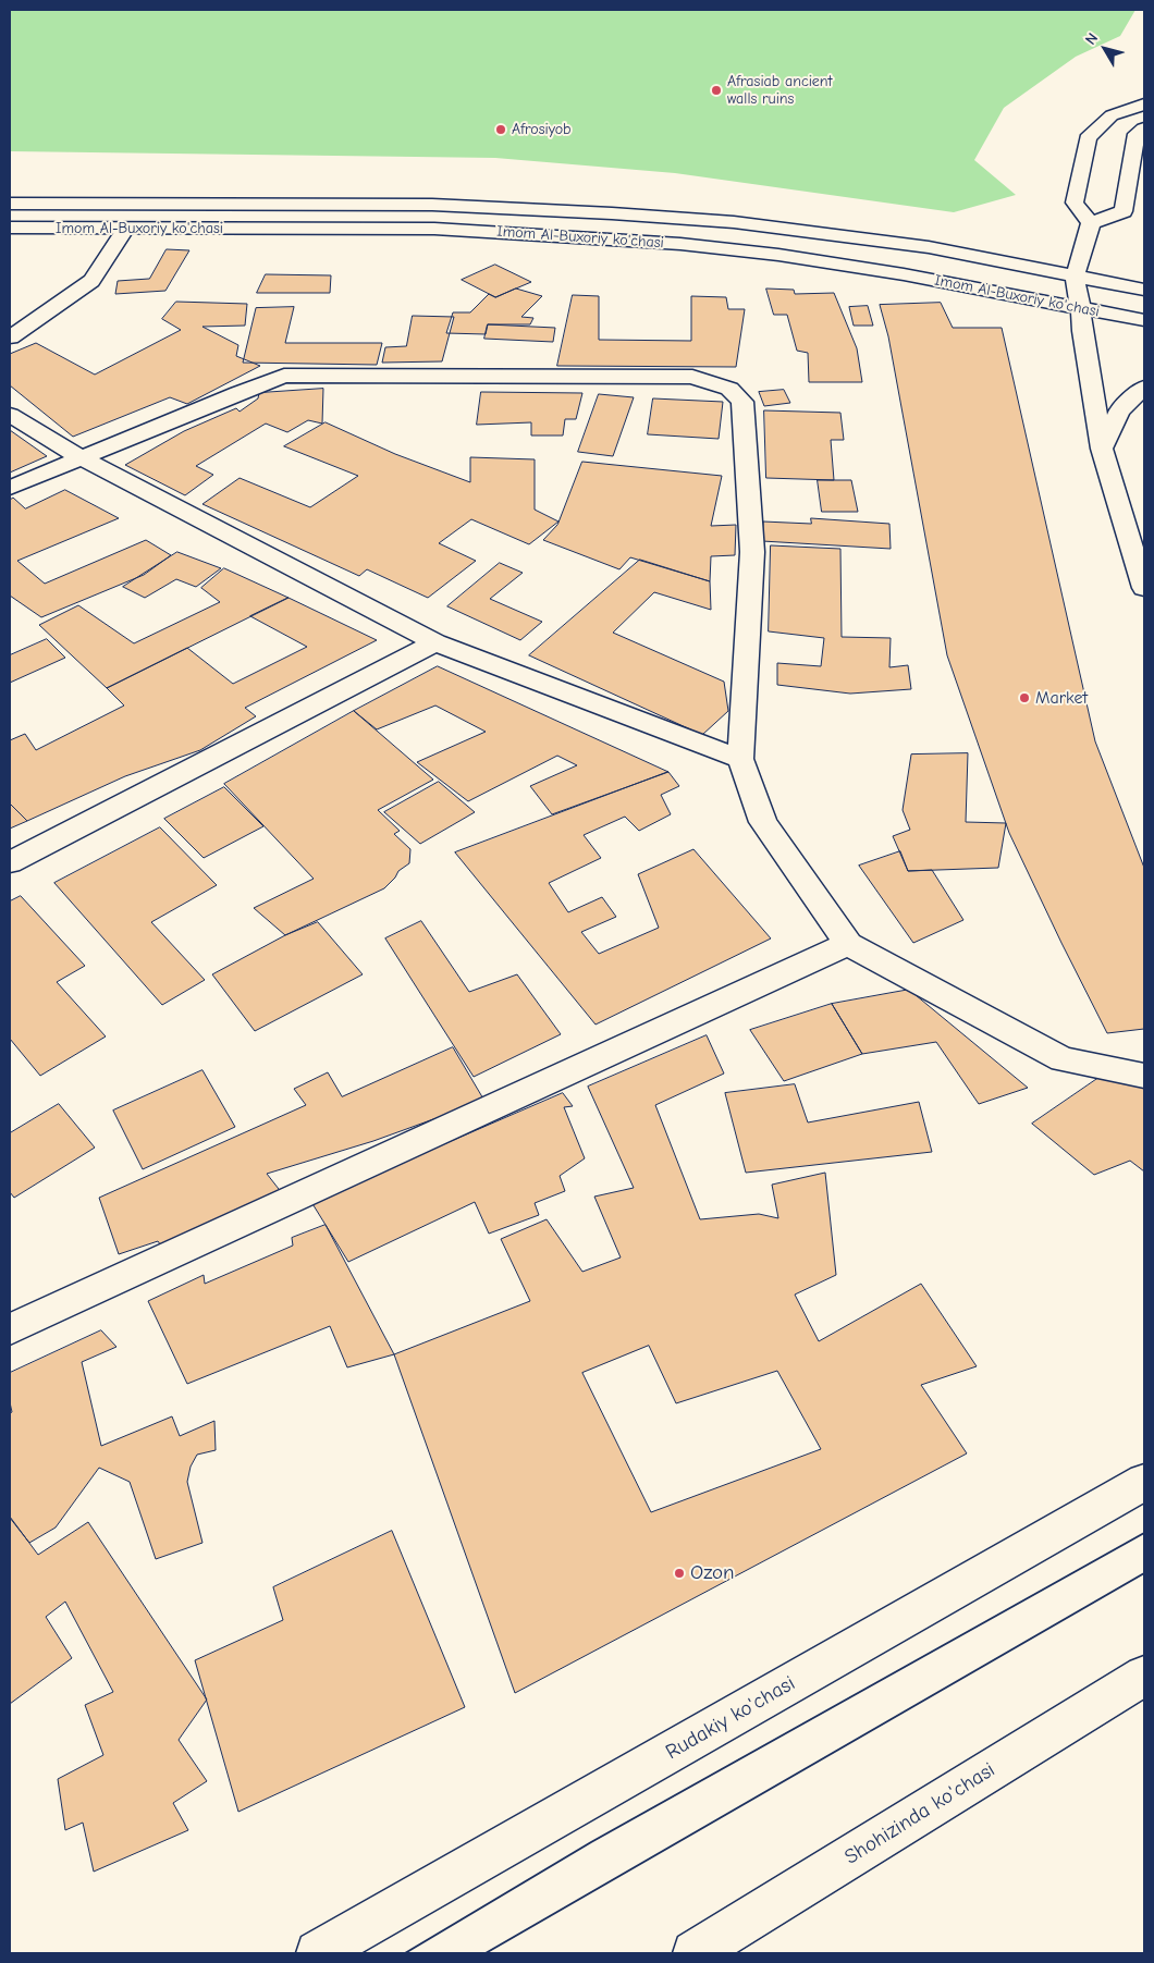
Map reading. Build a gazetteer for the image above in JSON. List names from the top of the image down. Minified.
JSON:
{"streets":{"street":["Imom Al-Buxoriy ko'chasi","Rudakiy ko'chasi","Shohizinda ko'chasi"]},"places":["Afrasiab ancient walls ruins","Afrosiyob","Market","Ozon"],"north":"top left"}
